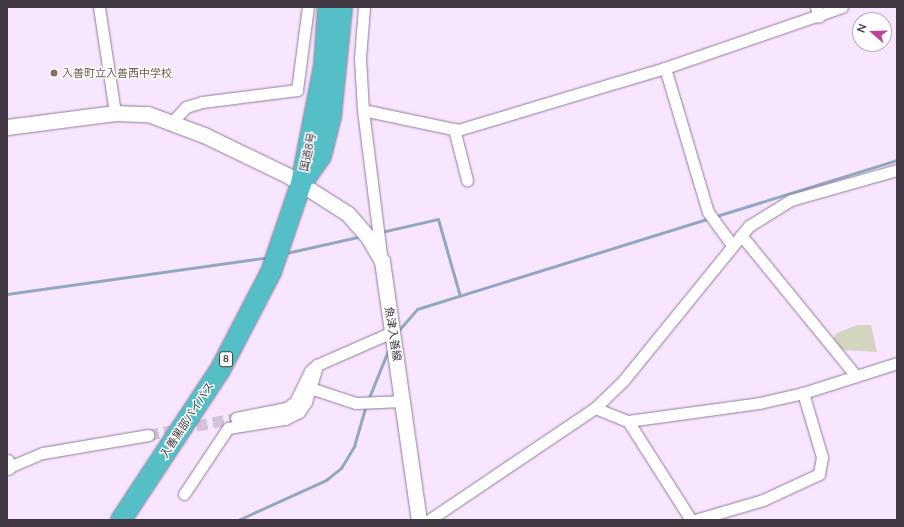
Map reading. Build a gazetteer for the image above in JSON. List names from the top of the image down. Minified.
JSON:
{"streets":{"highway":["国道8号","8","入善黒部バイパス"],"main road":["魚津入善線"]},"crossings":[["国道8号","魚津入善線"],["国道8号","入善黒部バイパス"],["魚津入善線","入善黒部バイパス"]],"places":["入善町立入善西中学校"],"north":"left"}
